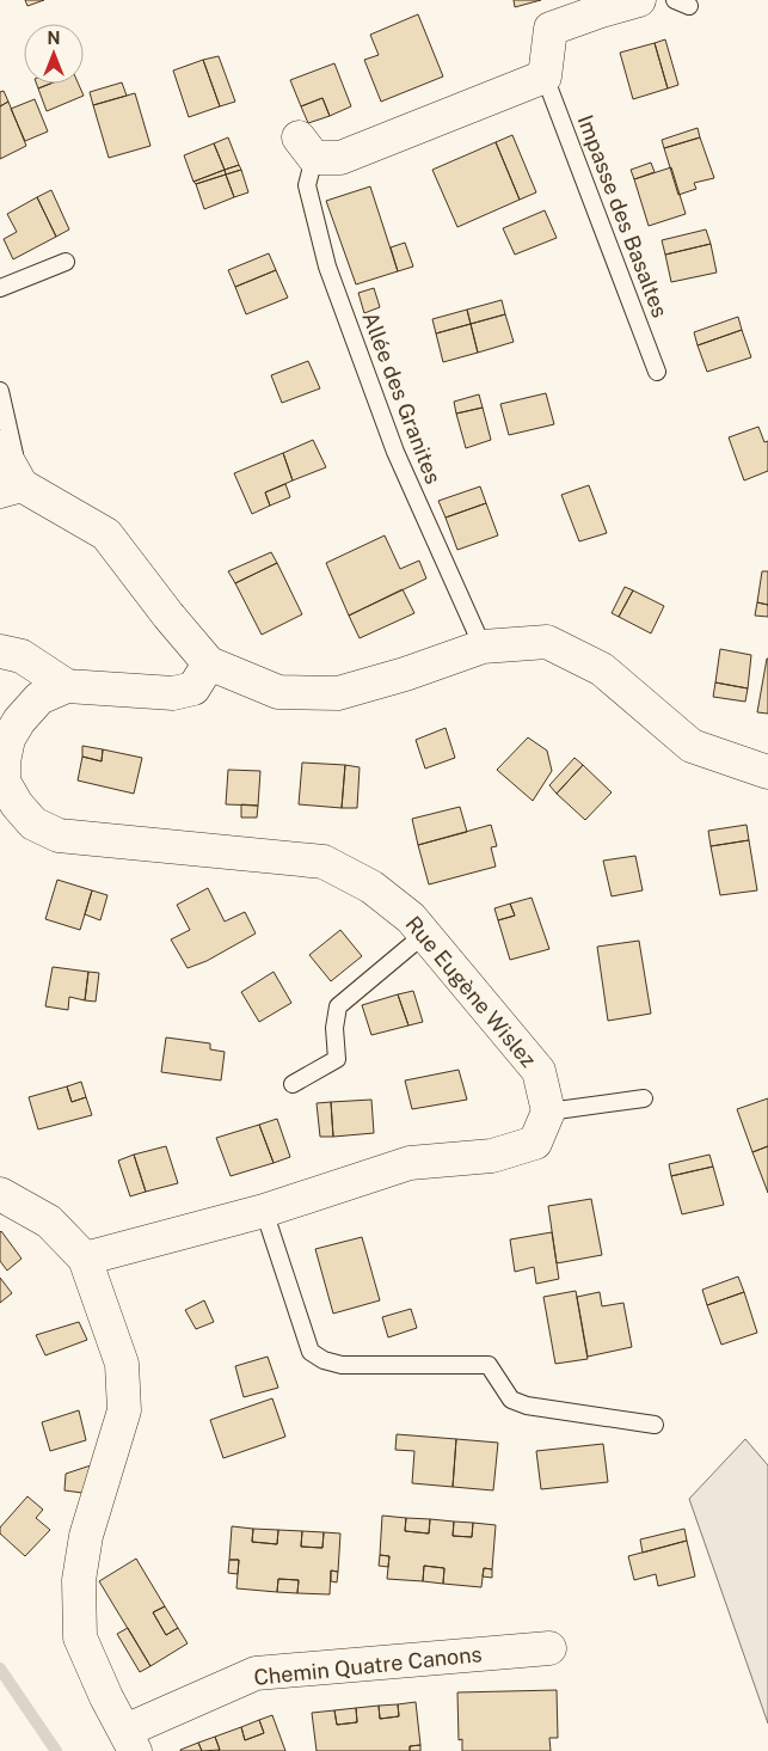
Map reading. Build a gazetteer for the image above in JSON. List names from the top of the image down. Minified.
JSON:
{"streets":{"street":["Rue Eugène Wislez","Chemin Quatre Canons"],"lane":["Impasse des Basaltes","Allée des Granites"]},"north":"top"}
